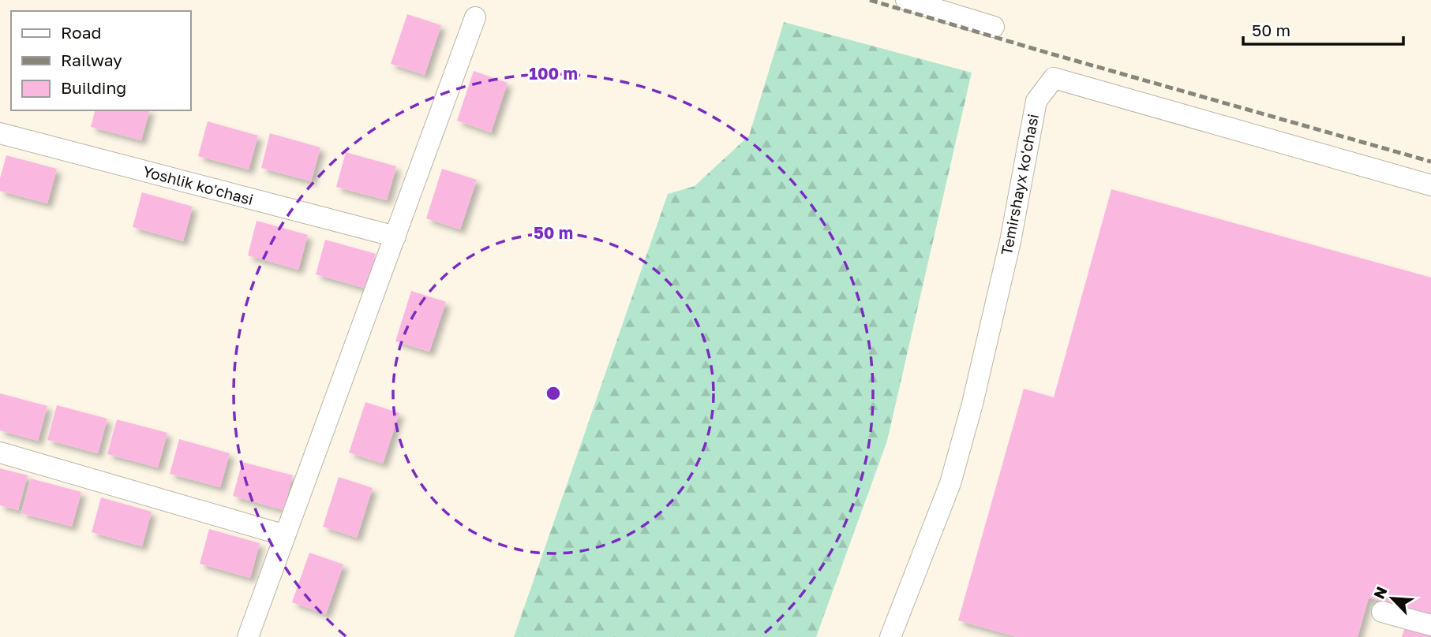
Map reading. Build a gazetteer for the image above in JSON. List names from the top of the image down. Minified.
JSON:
{"streets":{"street":["Temirshayx ko'chasi","Yoshlik ko'chasi"]},"legend":["Road","Railway","Building"],"scale_bar":"50 m","north":"top left","rings":["100 m","50 m"]}
